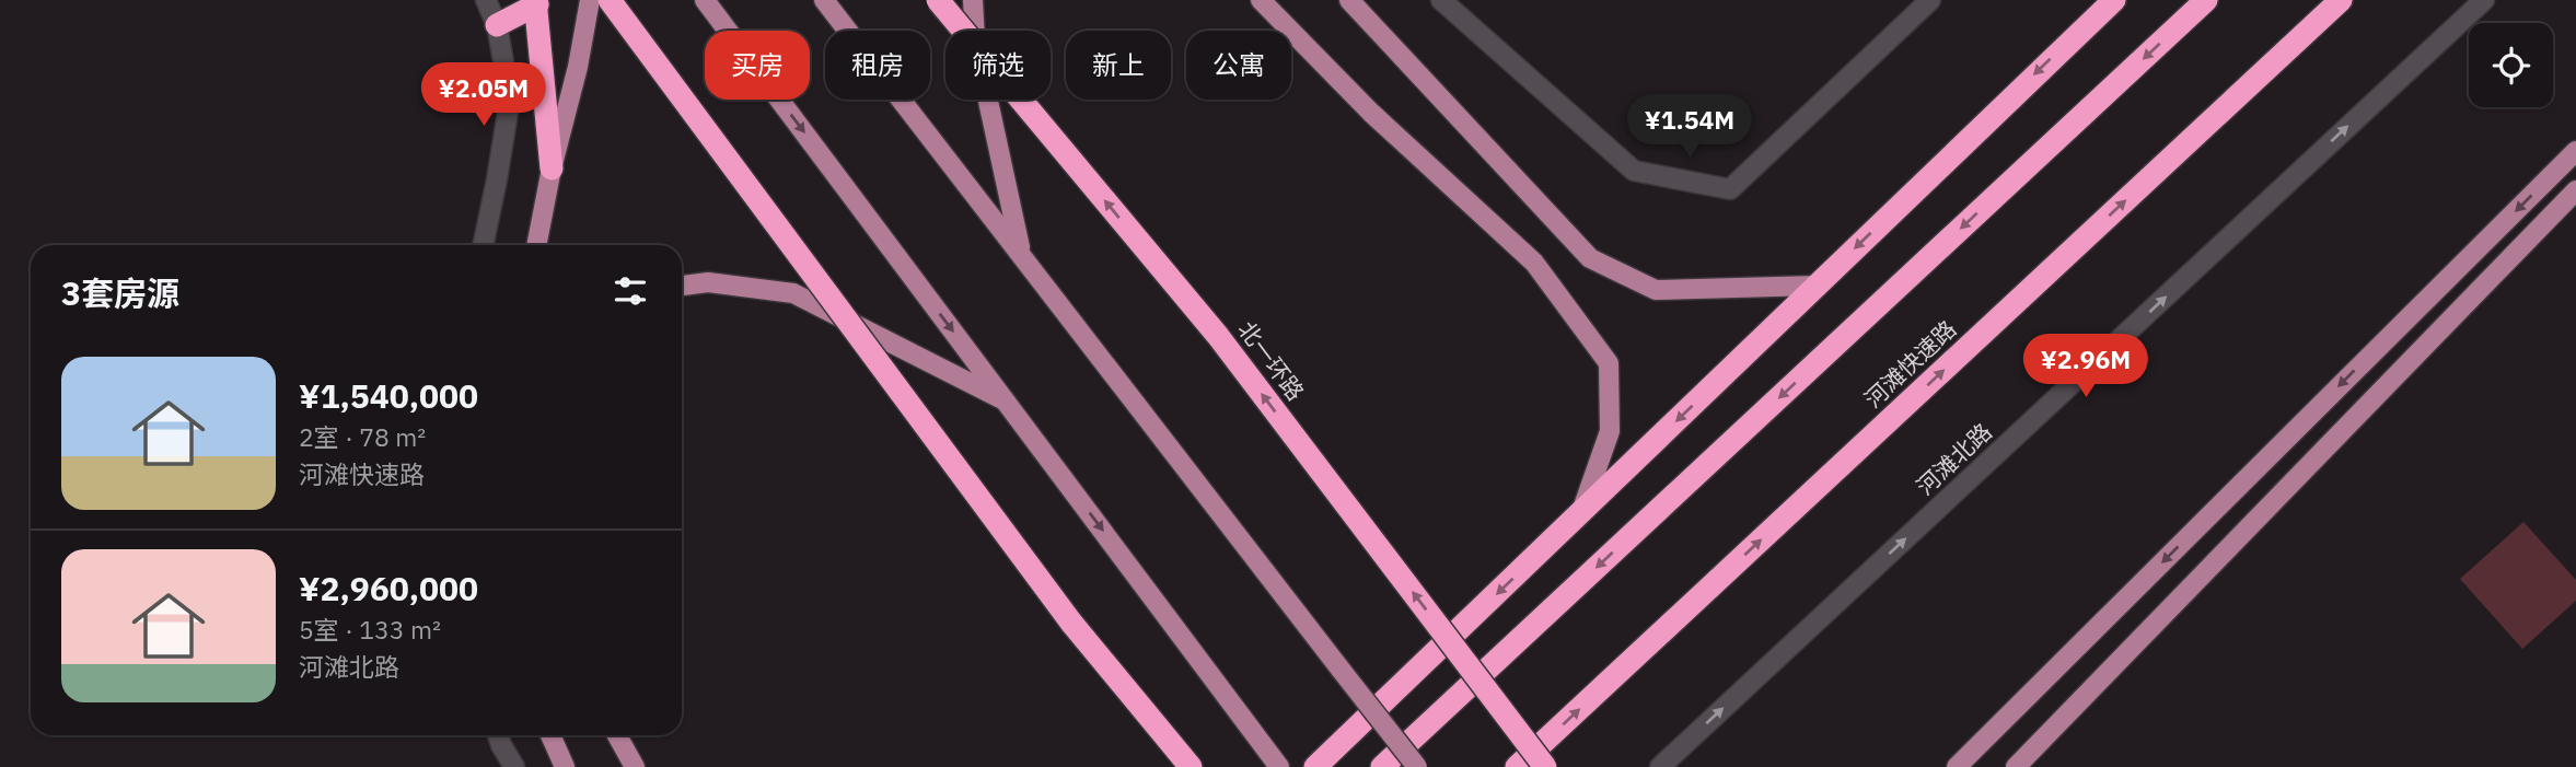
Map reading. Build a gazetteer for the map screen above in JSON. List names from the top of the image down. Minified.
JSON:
{"streets":{"highway":["北一环路","河滩快速路"],"street":["河滩北路"]},"one_way":["北一环路","河滩北路"],"page":{"chip":["买房","租房","筛选","新上","公寓"],"price":["¥2.05M","¥1.54M","¥2.96M"],"heading":"3套房源","list":[{"name":"¥1,540,000","note":"2室 · 78 m² · 河滩快速路"},{"name":"¥2,960,000","note":"5室 · 133 m² · 河滩北路"}]}}
